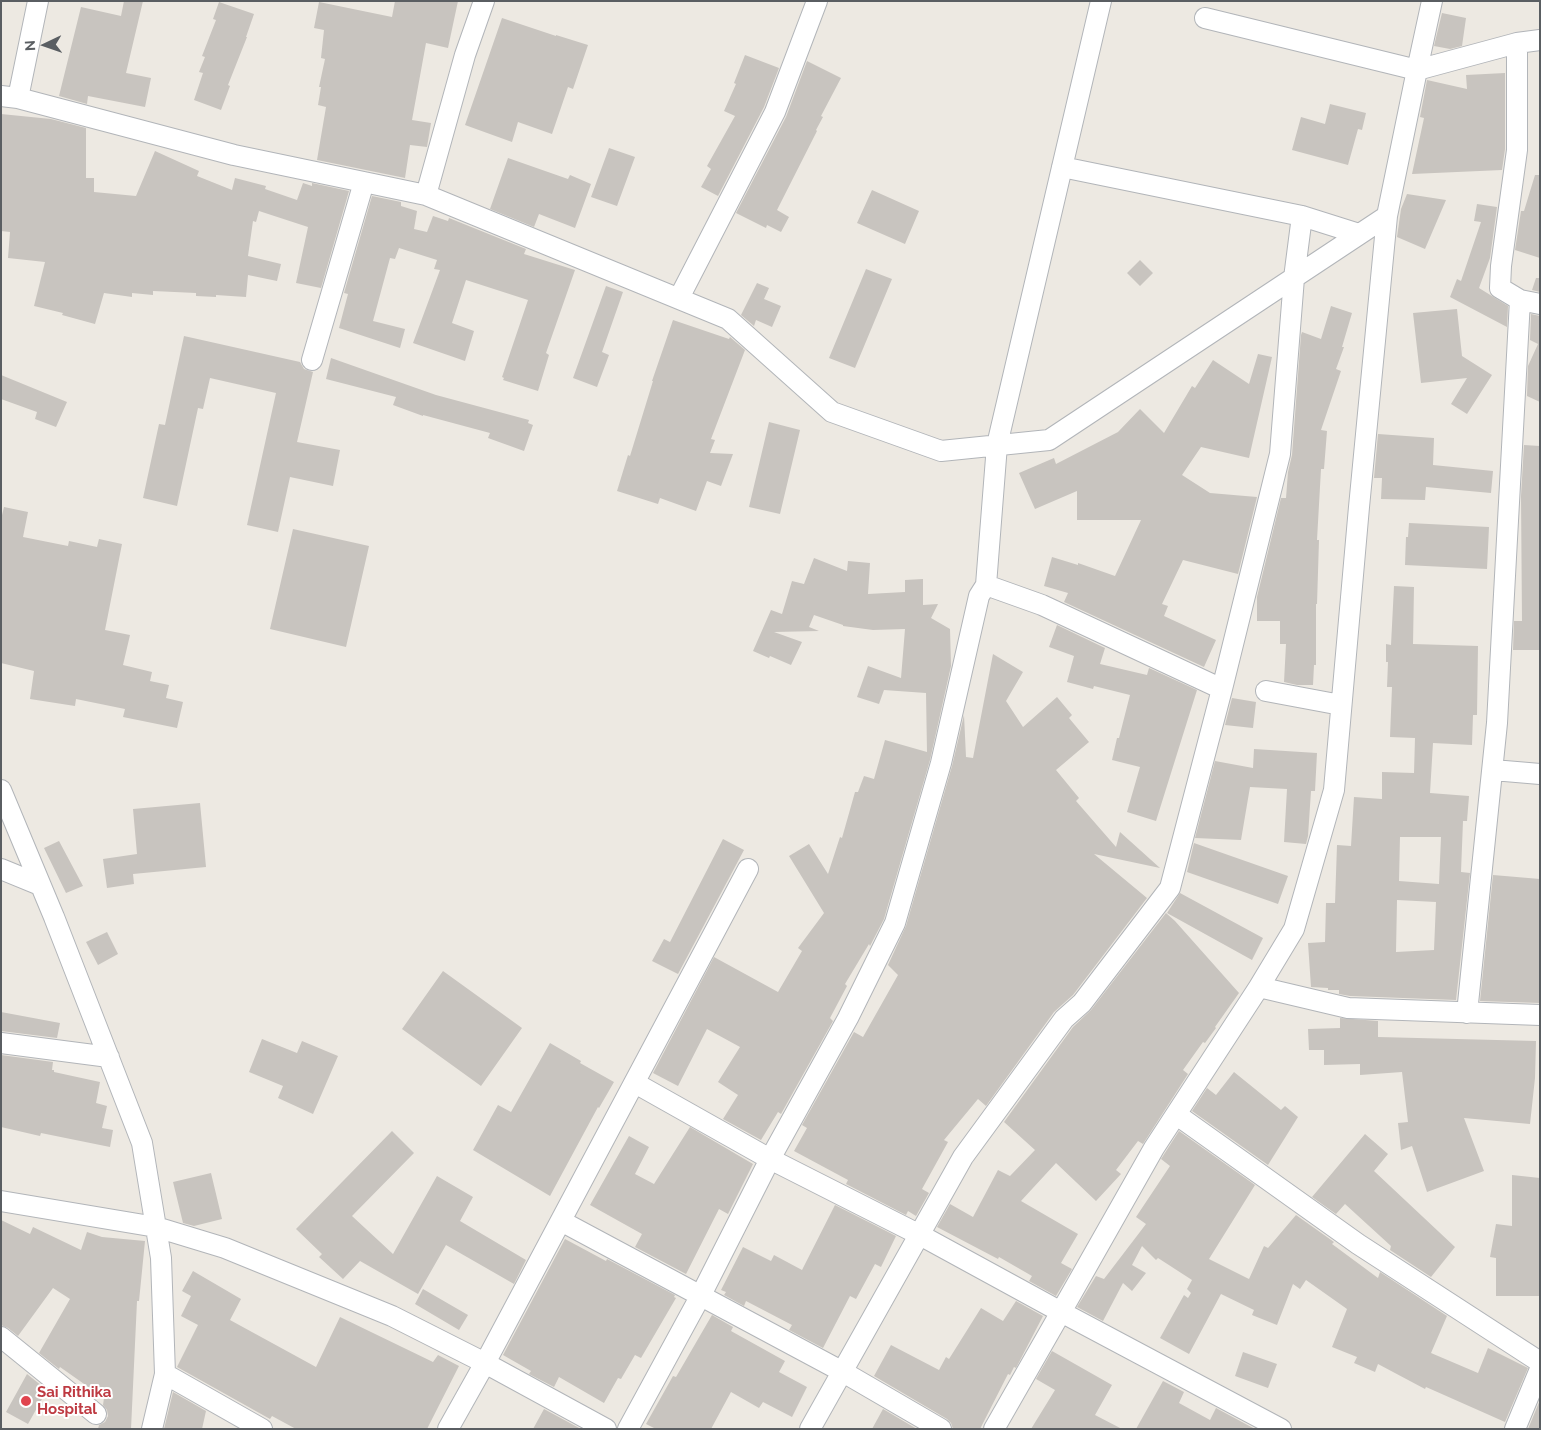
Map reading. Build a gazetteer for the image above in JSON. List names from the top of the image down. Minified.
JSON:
{"places":["Sai Rithika Hospital"],"north":"left"}
